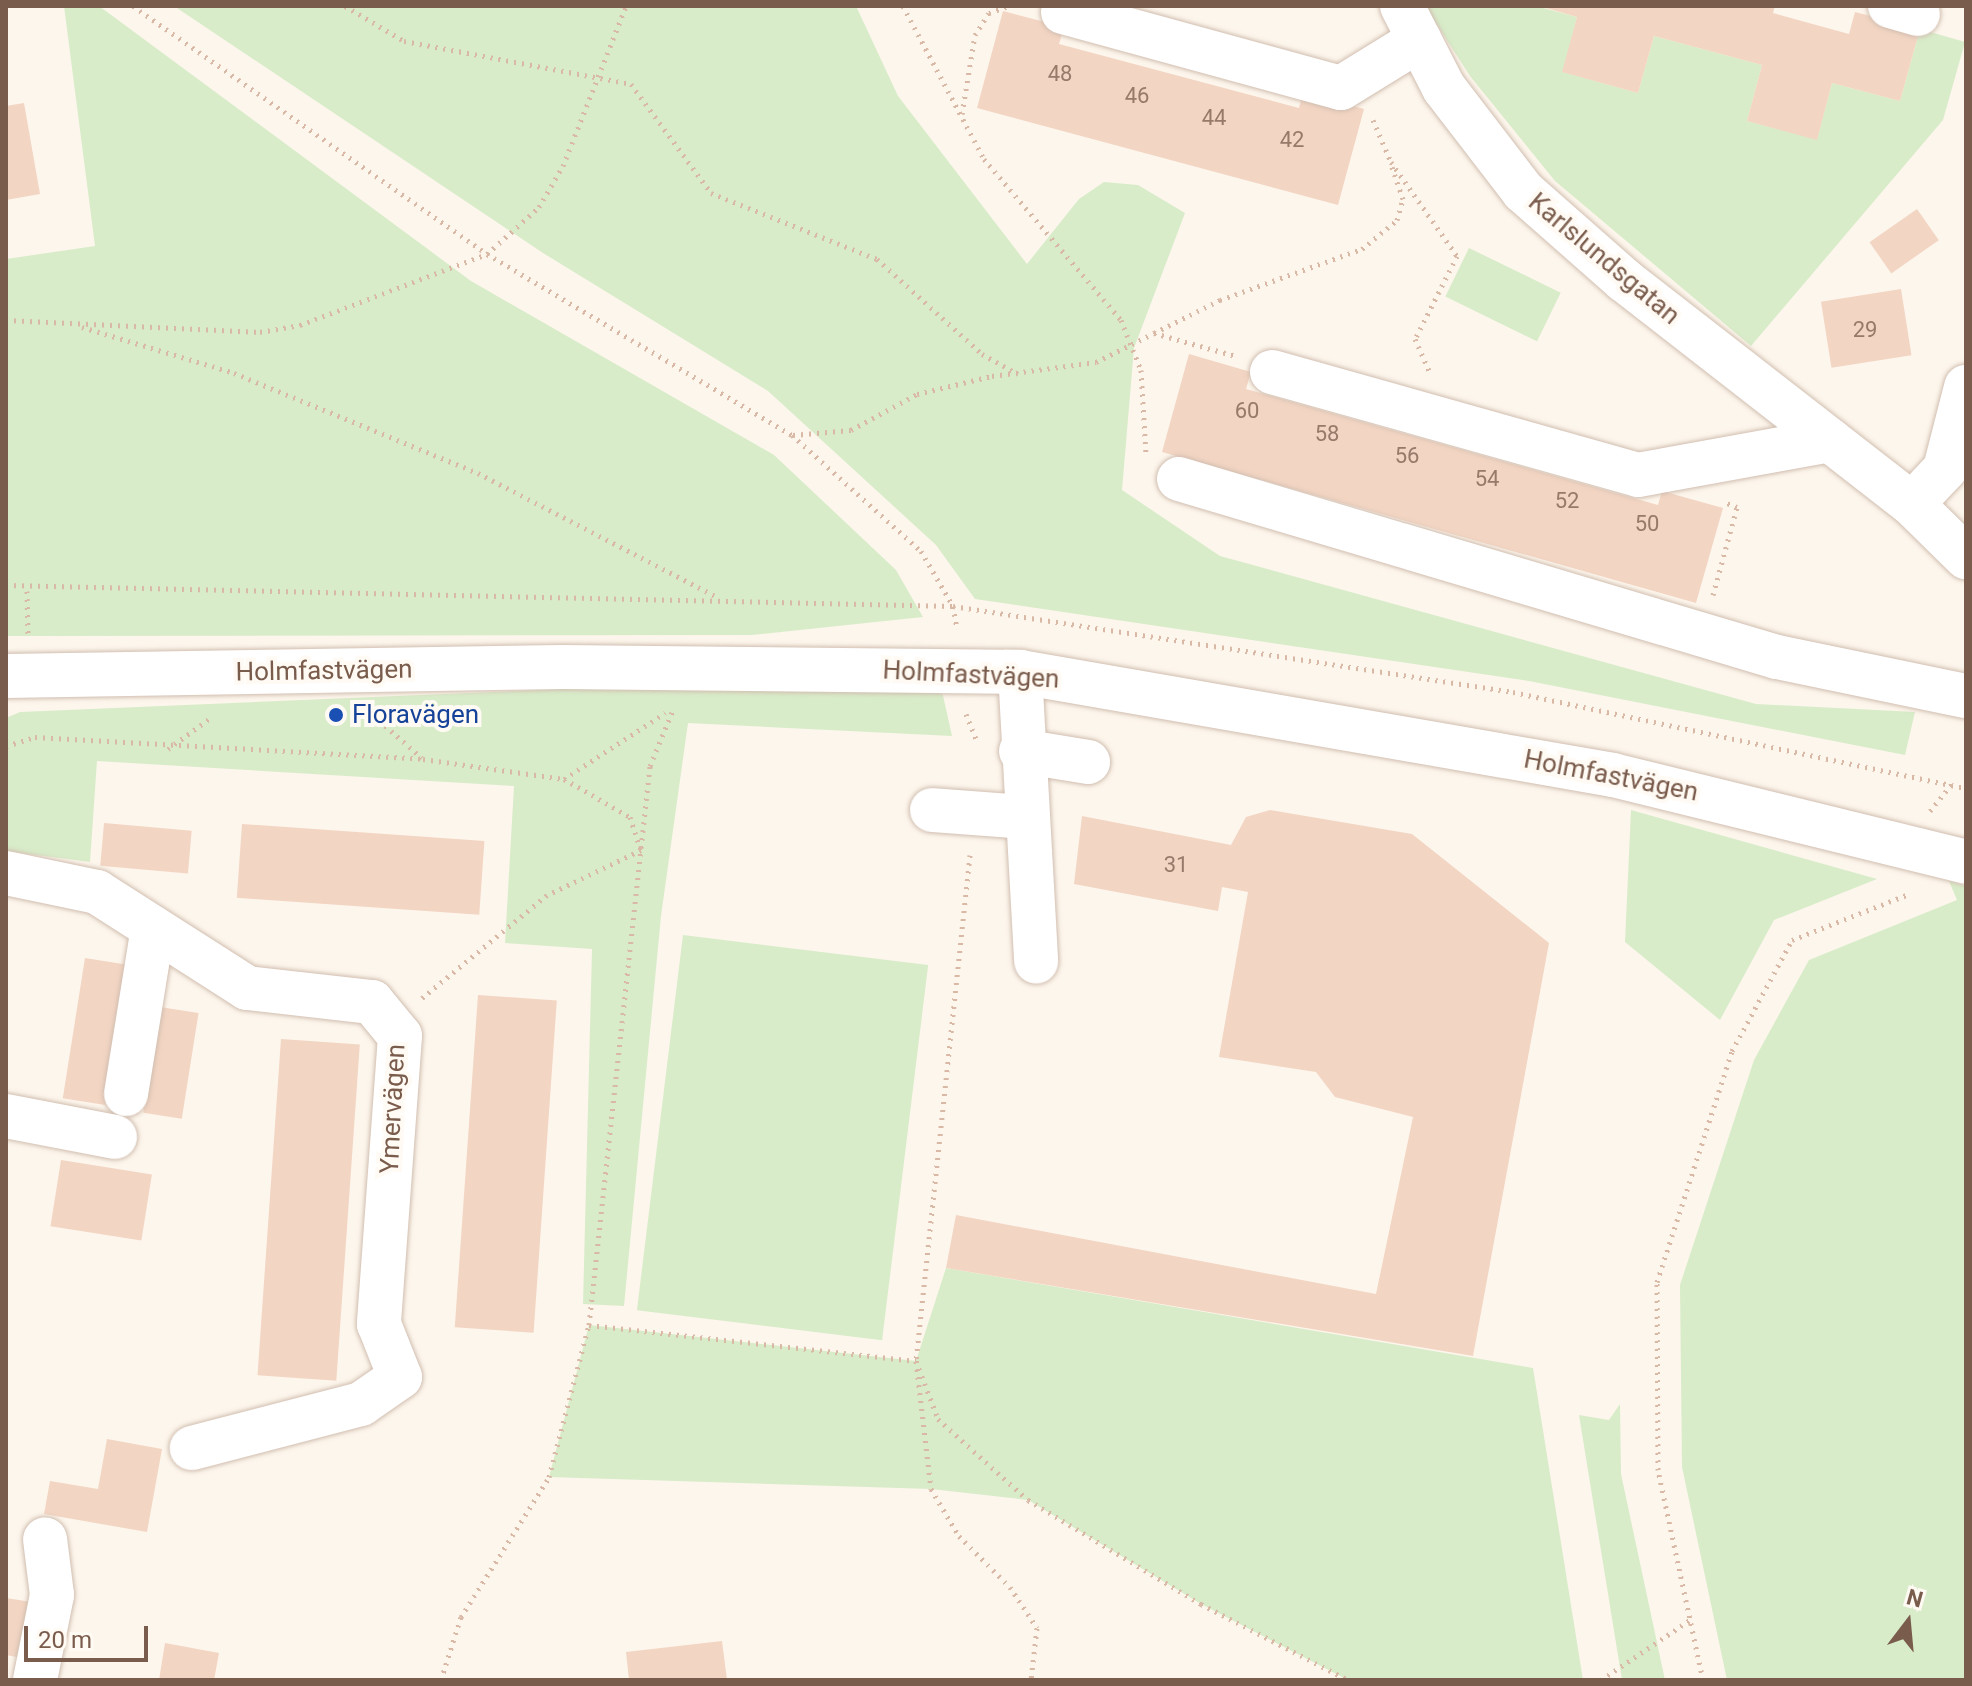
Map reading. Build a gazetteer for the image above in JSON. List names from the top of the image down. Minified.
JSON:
{"streets":{"street":["Karlslundsgatan","Holmfastvägen","Ymervägen"]},"places":["Floravägen"],"house_numbers":["48","46","44","42","29","60","58","56","54","52","50","31"],"scale_bar":"20 m","north":"top"}
